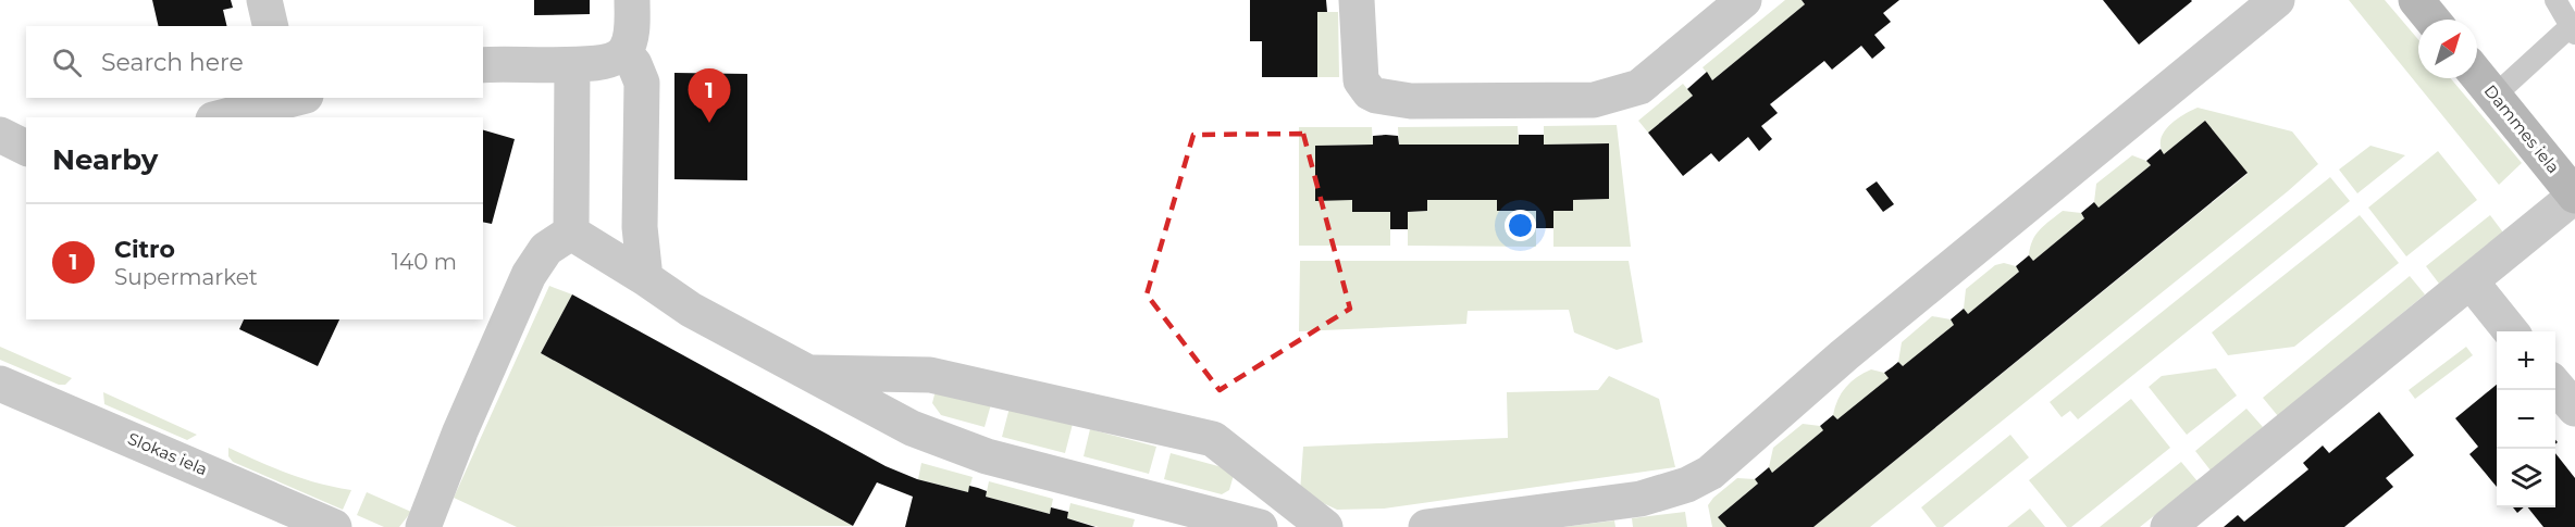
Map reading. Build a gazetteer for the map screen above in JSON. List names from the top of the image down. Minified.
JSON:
{"streets":{"street":["Dammes iela","Slokas iela"]},"north":"top right","page":{"search":"Search here","pins":"1","heading":"Nearby","list":[{"mark":"1","name":"Citro","note":"Supermarket","value":"140 m"}],"map_buttons":["+","−"]}}
